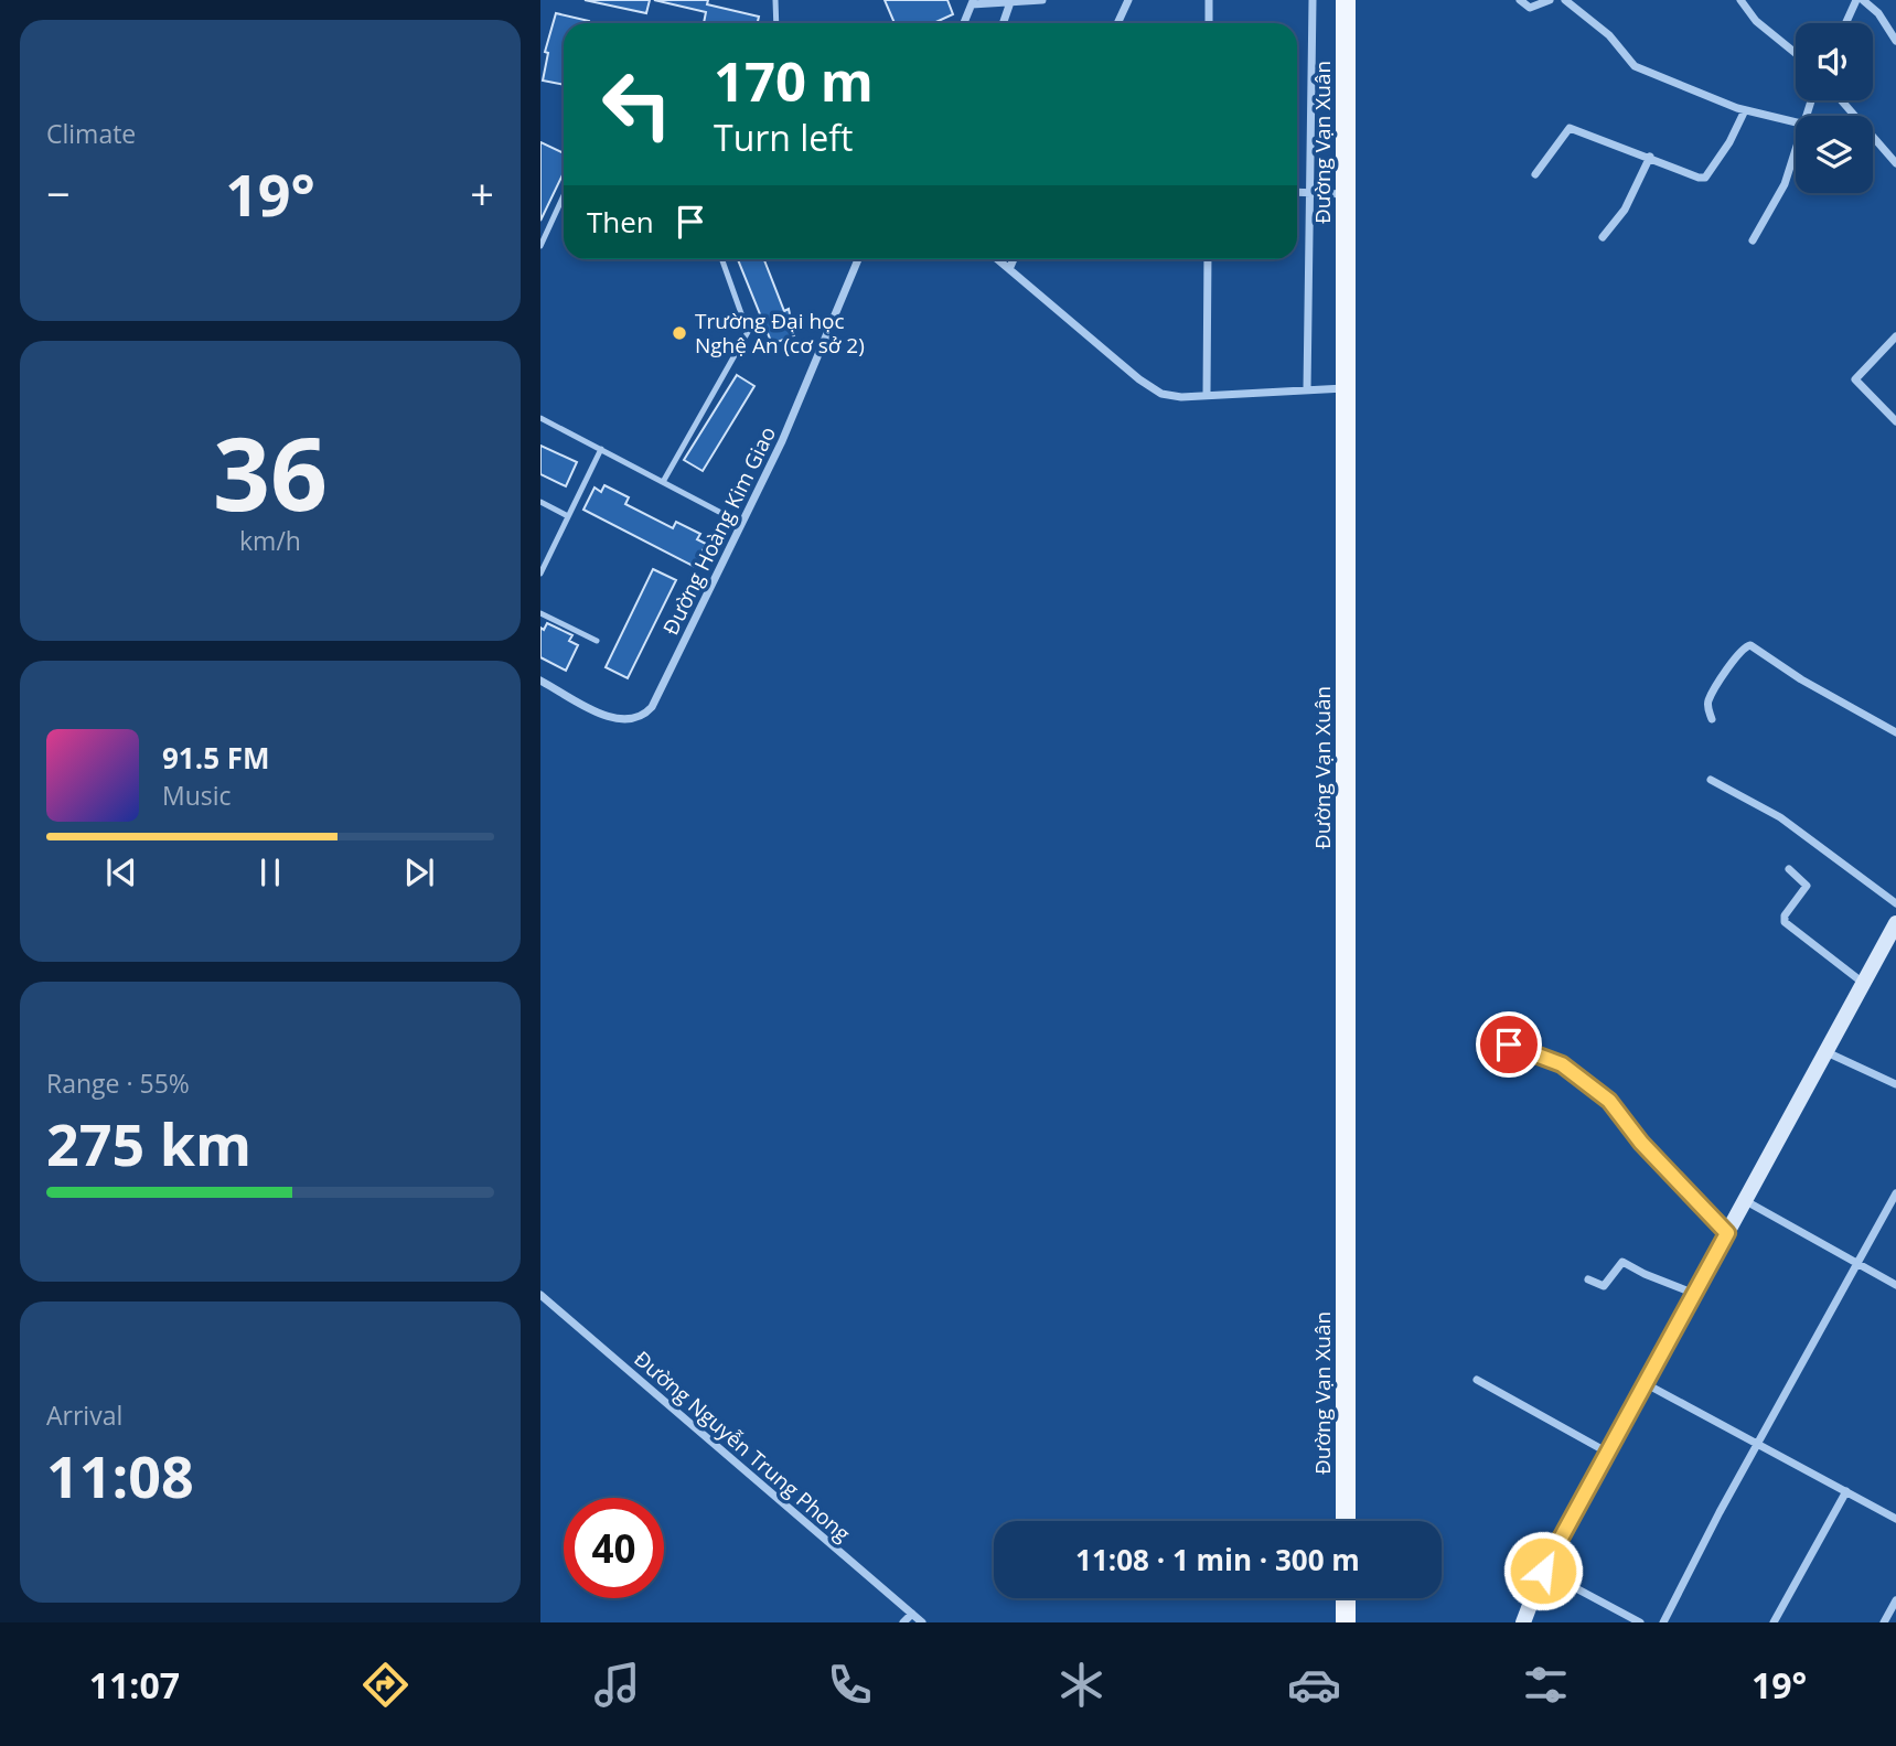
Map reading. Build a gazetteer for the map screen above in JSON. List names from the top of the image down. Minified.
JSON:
{"streets":{"main road":["Đường Vạn Xuân"],"street":["Đường Hoàng Kim Giao","Đường Nguyễn Trung Phong"]},"places":["Trường Đại học Nghệ An (cơ sở 2)"],"page":{"tile":["Climate",["36","km/h"],["Range · 55%","275 km"],["Arrival","11:08"]],"turn":["170 m","Turn left"],"heat":["−","19°","+"],"then":"Then","song":["91.5 FM","Music"],"limit":"40","trip":"11:08 · 1 min · 300 m","tabs":["11:07","19°"]}}
